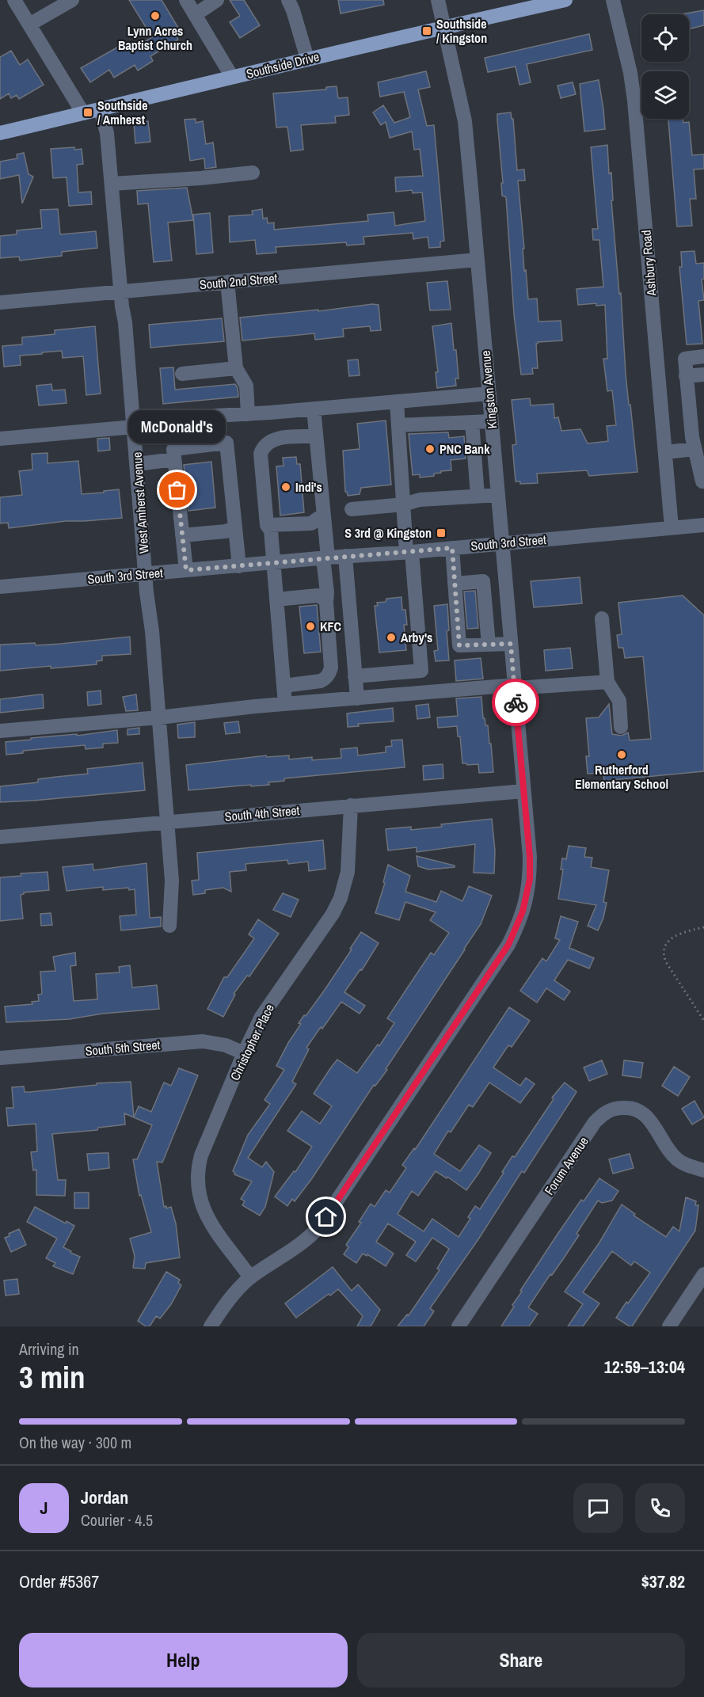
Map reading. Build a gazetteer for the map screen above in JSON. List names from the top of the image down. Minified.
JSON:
{"streets":{"main road":["Southside Drive"],"street":["Ashbury Road","South 2nd Street","Kingston Avenue","West Amherst Avenue","South 3rd Street","South 4th Street","Christopher Place","South 5th Street","Forum Avenue"]},"crossings":[["Southside Drive","Kingston Avenue"],["Southside Drive","West Amherst Avenue"],["Ashbury Road","South 3rd Street"],["South 2nd Street","Kingston Avenue"],["South 2nd Street","West Amherst Avenue"],["Kingston Avenue","South 3rd Street"],["Kingston Avenue","South 4th Street"],["Kingston Avenue","Christopher Place"],["West Amherst Avenue","South 3rd Street"],["West Amherst Avenue","South 4th Street"],["South 4th Street","Christopher Place"],["Christopher Place","South 5th Street"]],"places":{"other":["Lynn Acres Baptist Church","PNC Bank","Indi's","McDonald's","KFC","Arby's","Rutherford Elementary School"],"transit":["Southside / Kingston","Southside / Amherst","S 3rd @ Kingston"]},"page":{"bubble":"McDonald's","heading":["3 min","Arriving in","12:59–13:04"],"panel":["Jordan","Courier · 4.5","Order #5367","$37.82"],"bar":"On the way · 300 m","round":"J","buttons":["Help","Share"]}}
